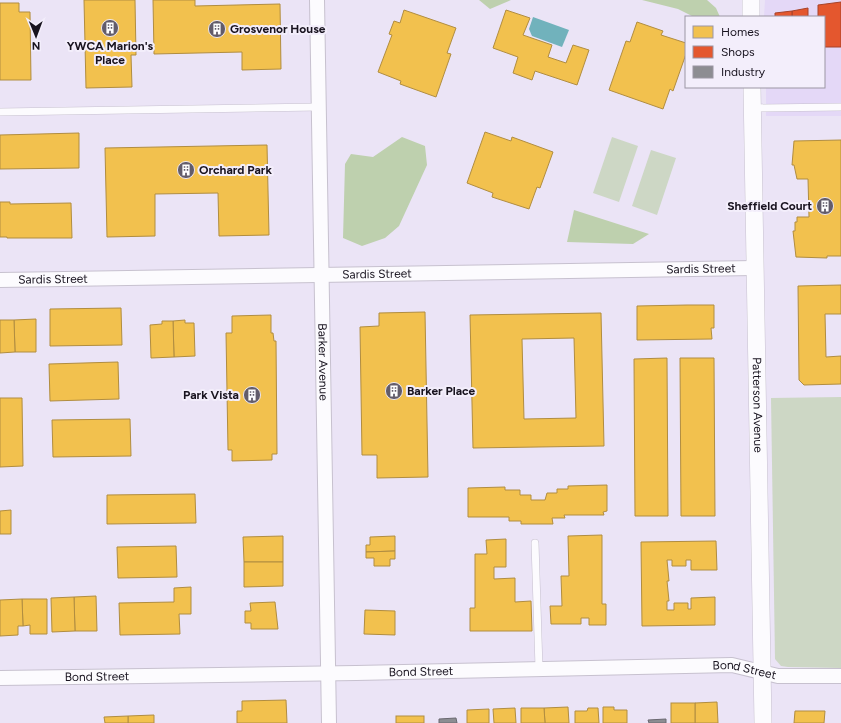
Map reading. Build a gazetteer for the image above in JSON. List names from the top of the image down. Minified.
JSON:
{"streets":{"street":["Sardis Street","Barker Avenue","Patterson Avenue","Bond Street"]},"crossings":[["Sardis Street","Barker Avenue"],["Sardis Street","Patterson Avenue"],["Barker Avenue","Bond Street"],["Patterson Avenue","Bond Street"]],"places":{"building":["YWCA Marion's Place","Grosvenor House","Orchard Park","Sheffield Court","Barker Place","Park Vista"]},"legend":["Homes","Shops","Industry"],"north":"bottom"}
